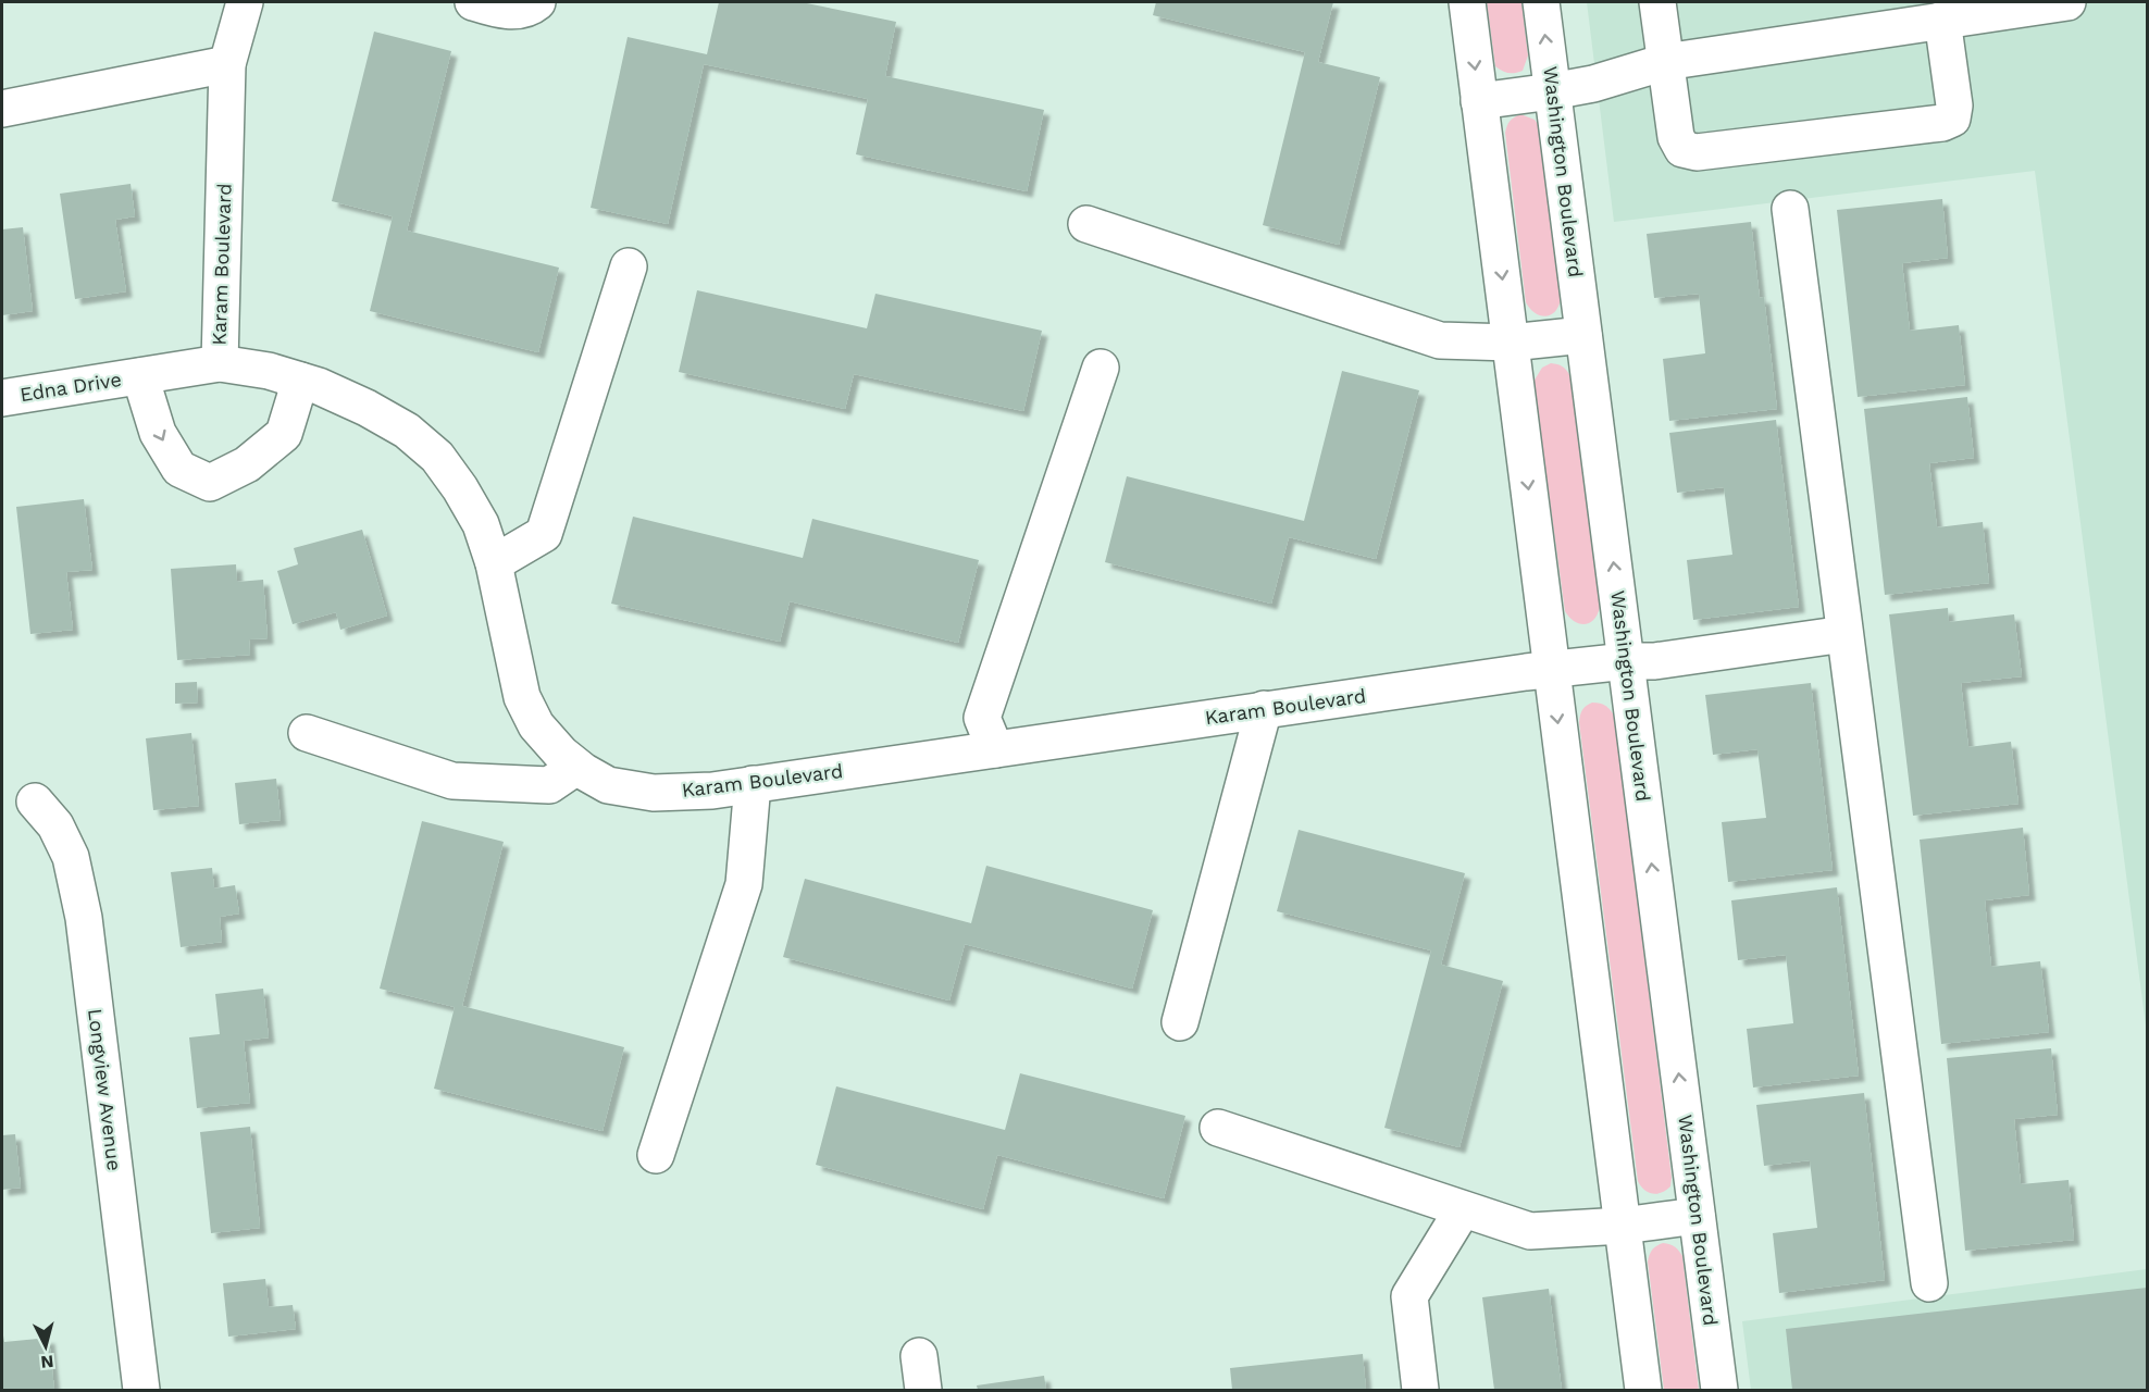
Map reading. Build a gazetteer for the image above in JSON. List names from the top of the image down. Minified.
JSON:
{"streets":{"street":["Washington Boulevard","Karam Boulevard","Edna Drive","Longview Avenue"]},"crossings":[["Washington Boulevard","Karam Boulevard"],["Karam Boulevard","Edna Drive"]],"north":"bottom"}
